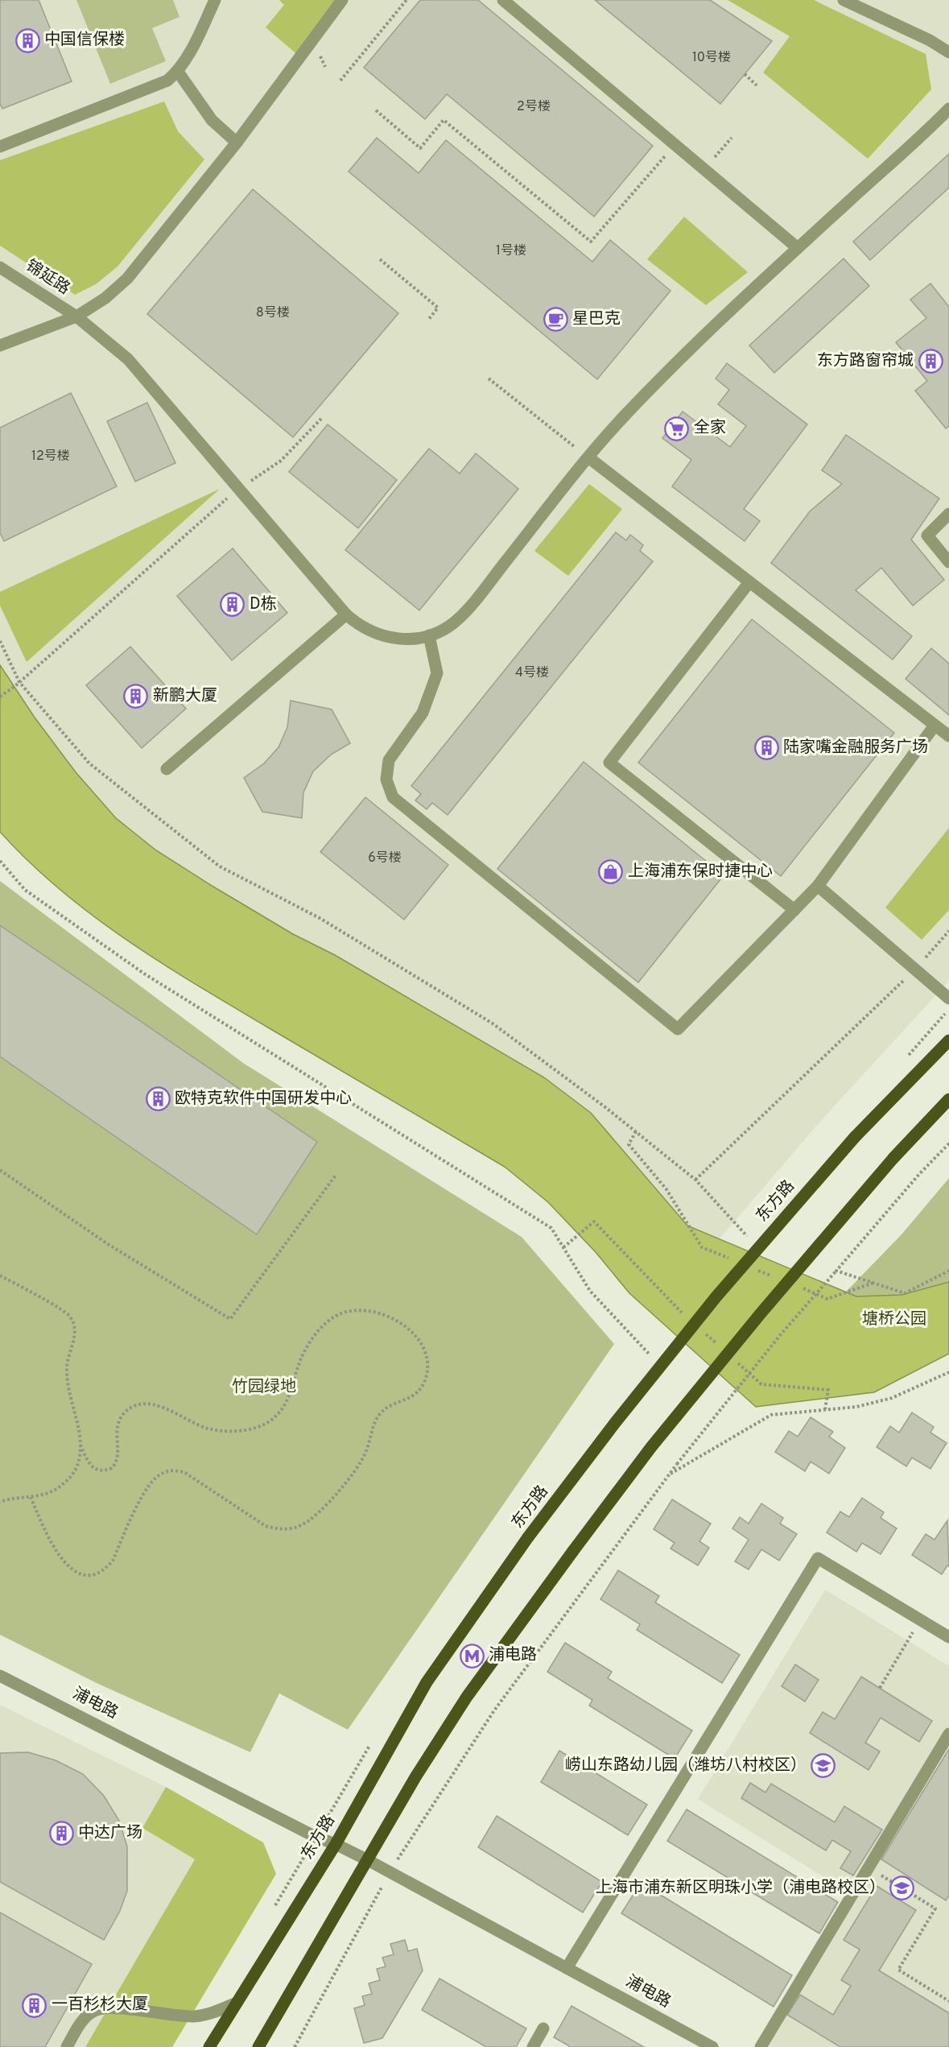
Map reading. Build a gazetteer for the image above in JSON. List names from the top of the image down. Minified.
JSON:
{"streets":{"main road":["东方路"],"street":["锦延路","浦电路"]},"crossings":[["东方路","浦电路"]],"parks":["塘桥公园","竹园绿地"],"places":{"building":["中国信保楼","东方路窗帘城","D栋","新鹏大厦","陆家嘴金融服务广场","欧特克软件中国研发中心","中达广场","一百杉杉大厦"],"cafe":["星巴克"],"supermarket":["全家"],"shop":["上海浦东保时捷中心"],"metro station":["浦电路"],"school or university":["崂山东路幼儿园（潍坊八村校区）","上海市浦东新区明珠小学（浦电路校区）"]},"house_numbers":["10号楼","2号楼","1号楼","8号楼","12号楼","4号楼","6号楼"]}
